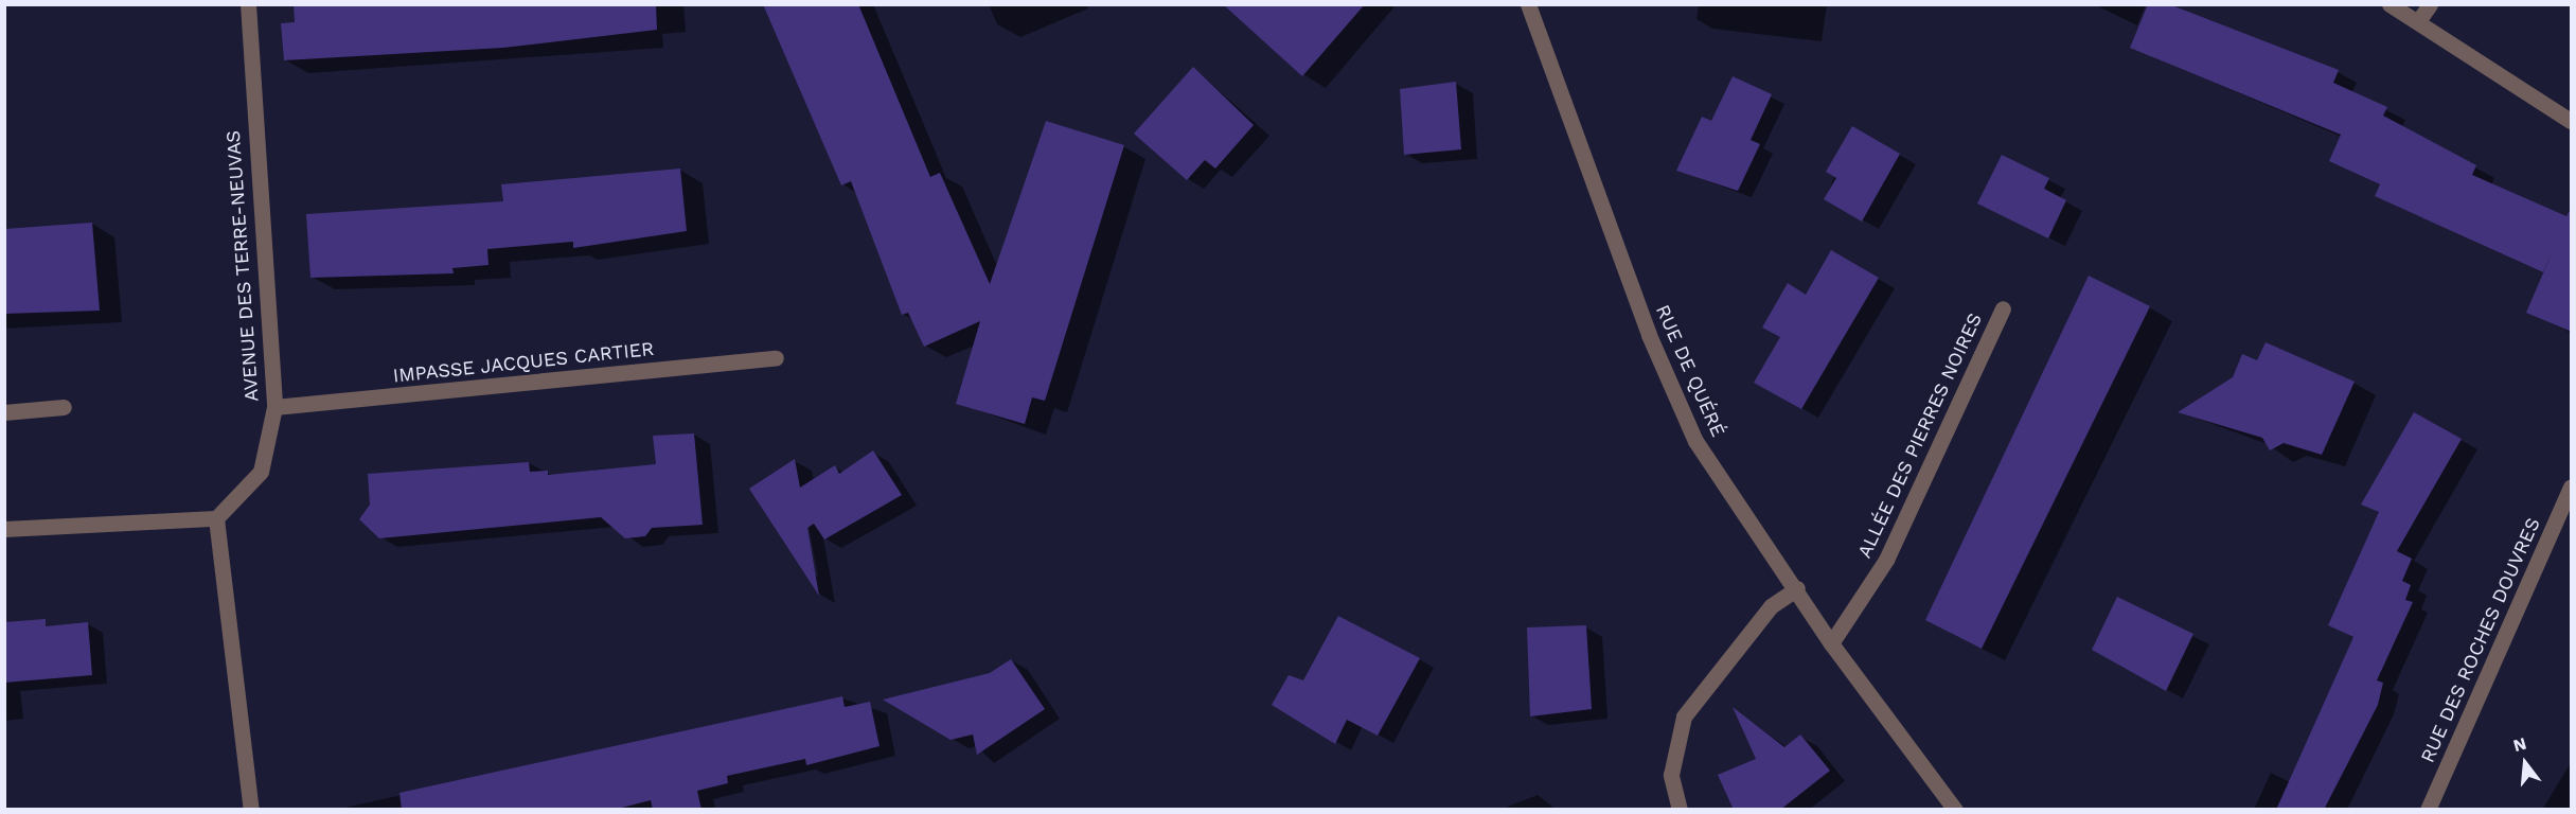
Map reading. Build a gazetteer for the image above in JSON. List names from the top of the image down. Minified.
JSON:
{"streets":{"street":["AVENUE DES TERRE-NEUVAS","IMPASSE JACQUES CARTIER","RUE DE QUÉRÉ","ALLÉE DES PIERRES NOIRES","RUE DES ROCHES DOUVRES"]},"crossings":[["AVENUE DES TERRE-NEUVAS","IMPASSE JACQUES CARTIER"],["RUE DE QUÉRÉ","ALLÉE DES PIERRES NOIRES"]],"north":"top"}
